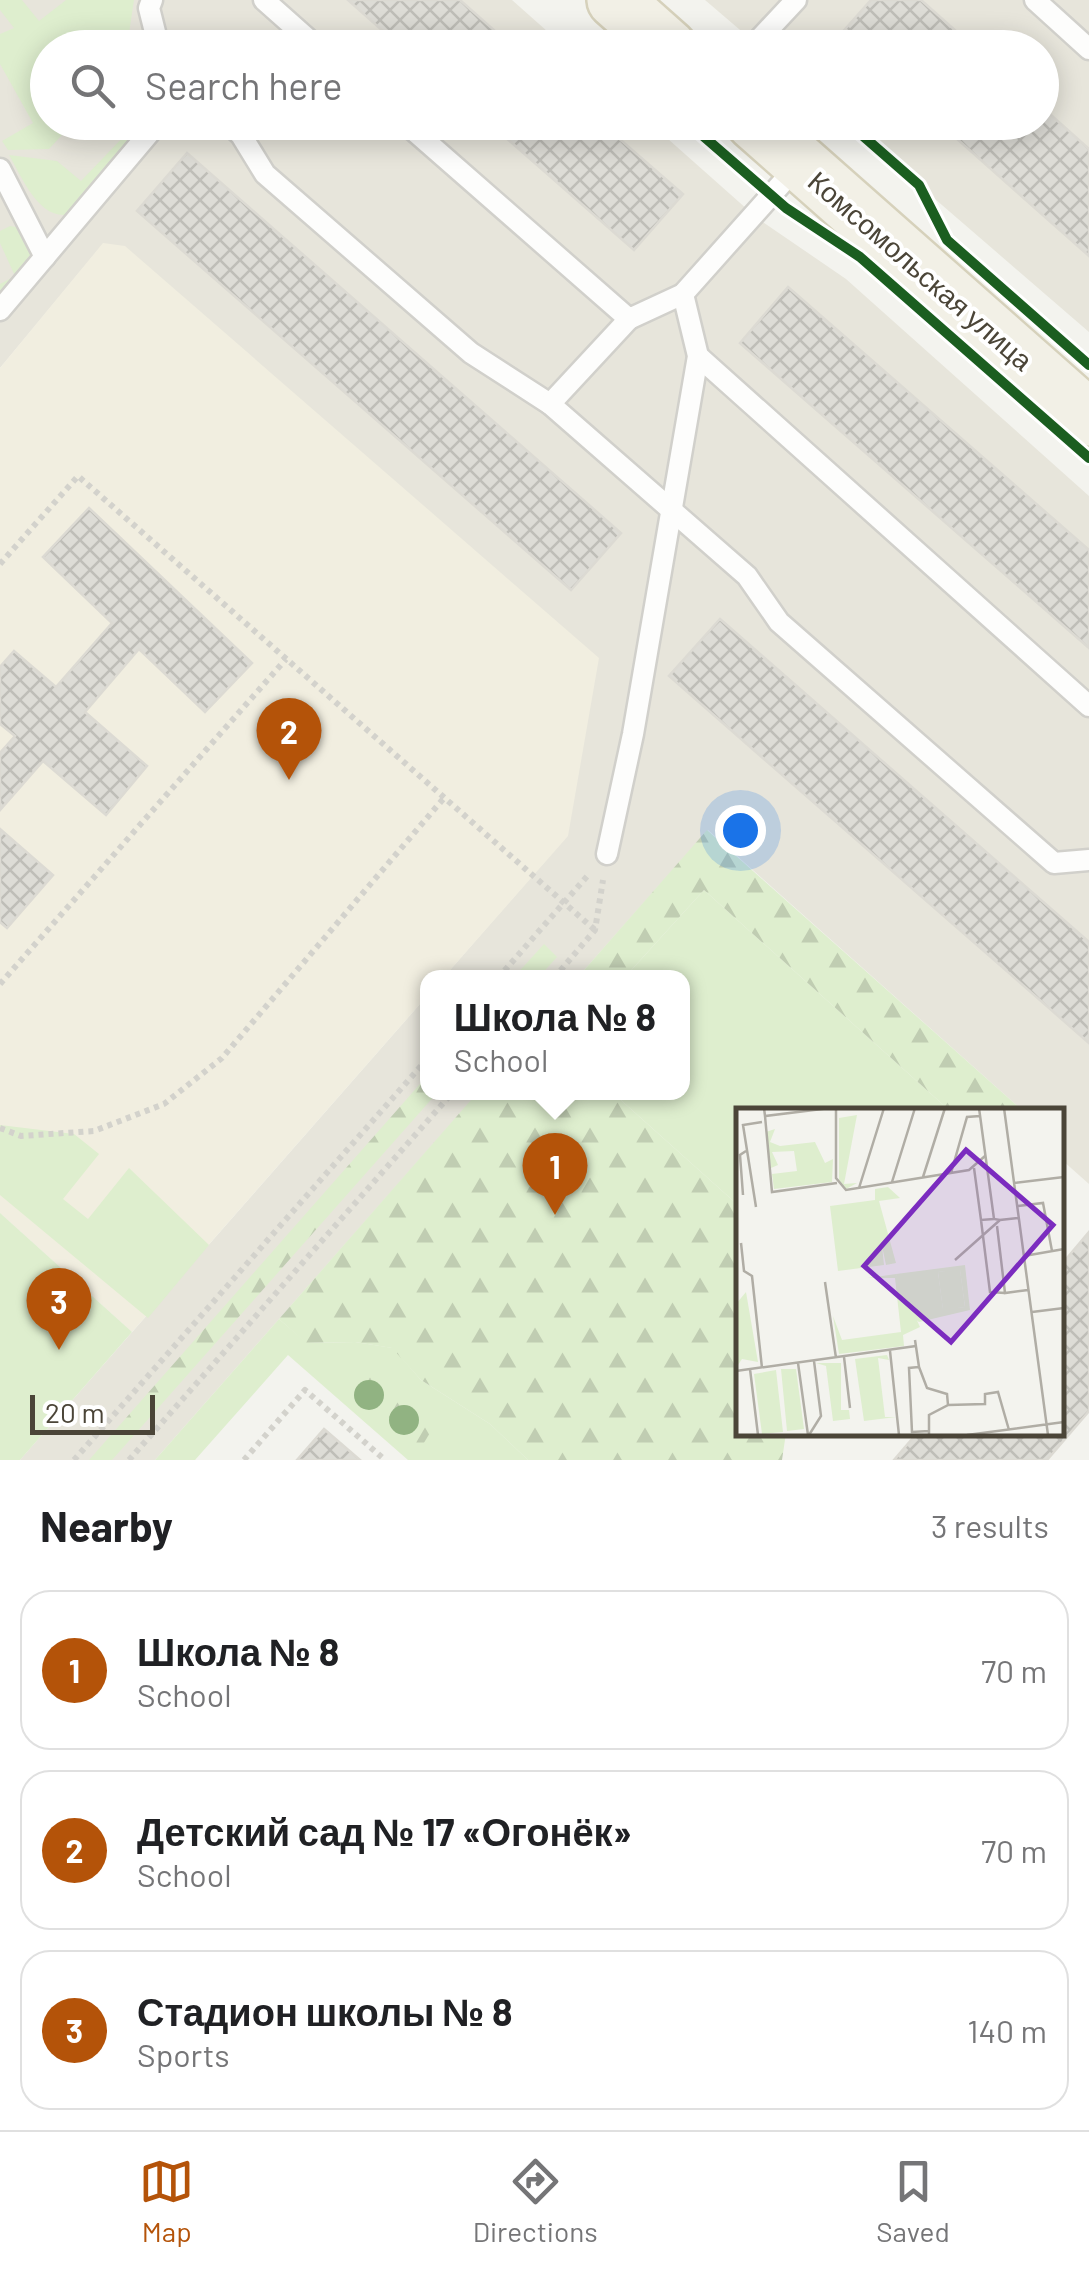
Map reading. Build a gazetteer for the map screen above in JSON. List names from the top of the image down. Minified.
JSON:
{"streets":{"main road":["Комсомольская улица"]},"scale_bar":"20 m","page":{"search":"Search here","pins":["2","1","3"],"popup":["Школа № 8","School"],"scale":"20 m","heading":["Nearby","3 results"],"list":[{"mark":"1","name":"Школа № 8","note":"School","value":"70 m"},{"mark":"2","name":"Детский сад № 17 «Огонёк»","note":"School","value":"70 m"},{"mark":"3","name":"Стадион школы № 8","note":"Sports","value":"140 m"}],"nav":["Map","Directions","Saved"]}}
